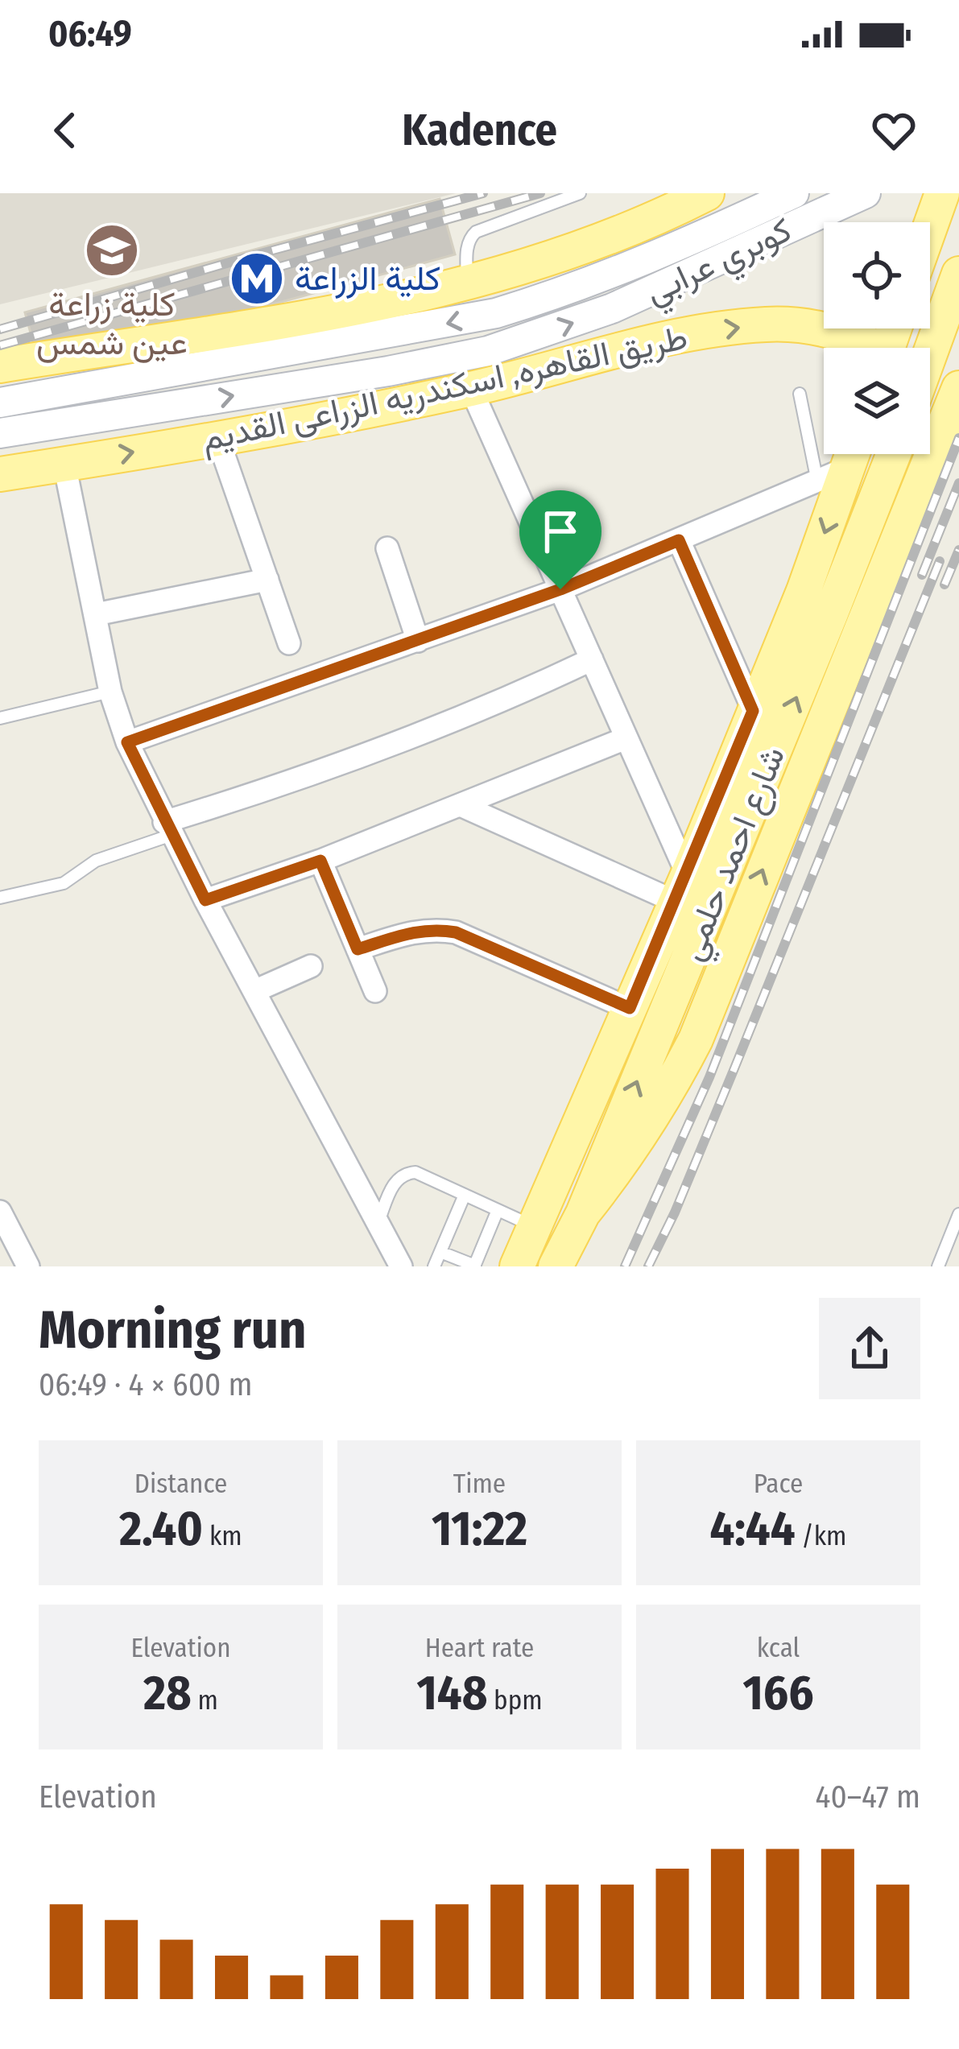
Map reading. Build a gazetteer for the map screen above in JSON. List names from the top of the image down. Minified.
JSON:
{"streets":{"main road":["كوبري عرابي","طريق القاهره, اسكندريه الزراعى القديم","شارع احمد حلمي"]},"places":{"school or university":["كلية زراعة عين شمس"],"metro station":["كلية الزراعة"]},"page":{"status":"06:49","header":"Kadence","heading":["Morning run","06:49 · 4 × 600 m"],"stats":[["Distance","2.40 km"],["Time","11:22"],["Pace","4:44 /km"],["Elevation","28 m"],["Heart rate","148 bpm"],["kcal","166"]],"chart":["Elevation","40–47 m"]}}
